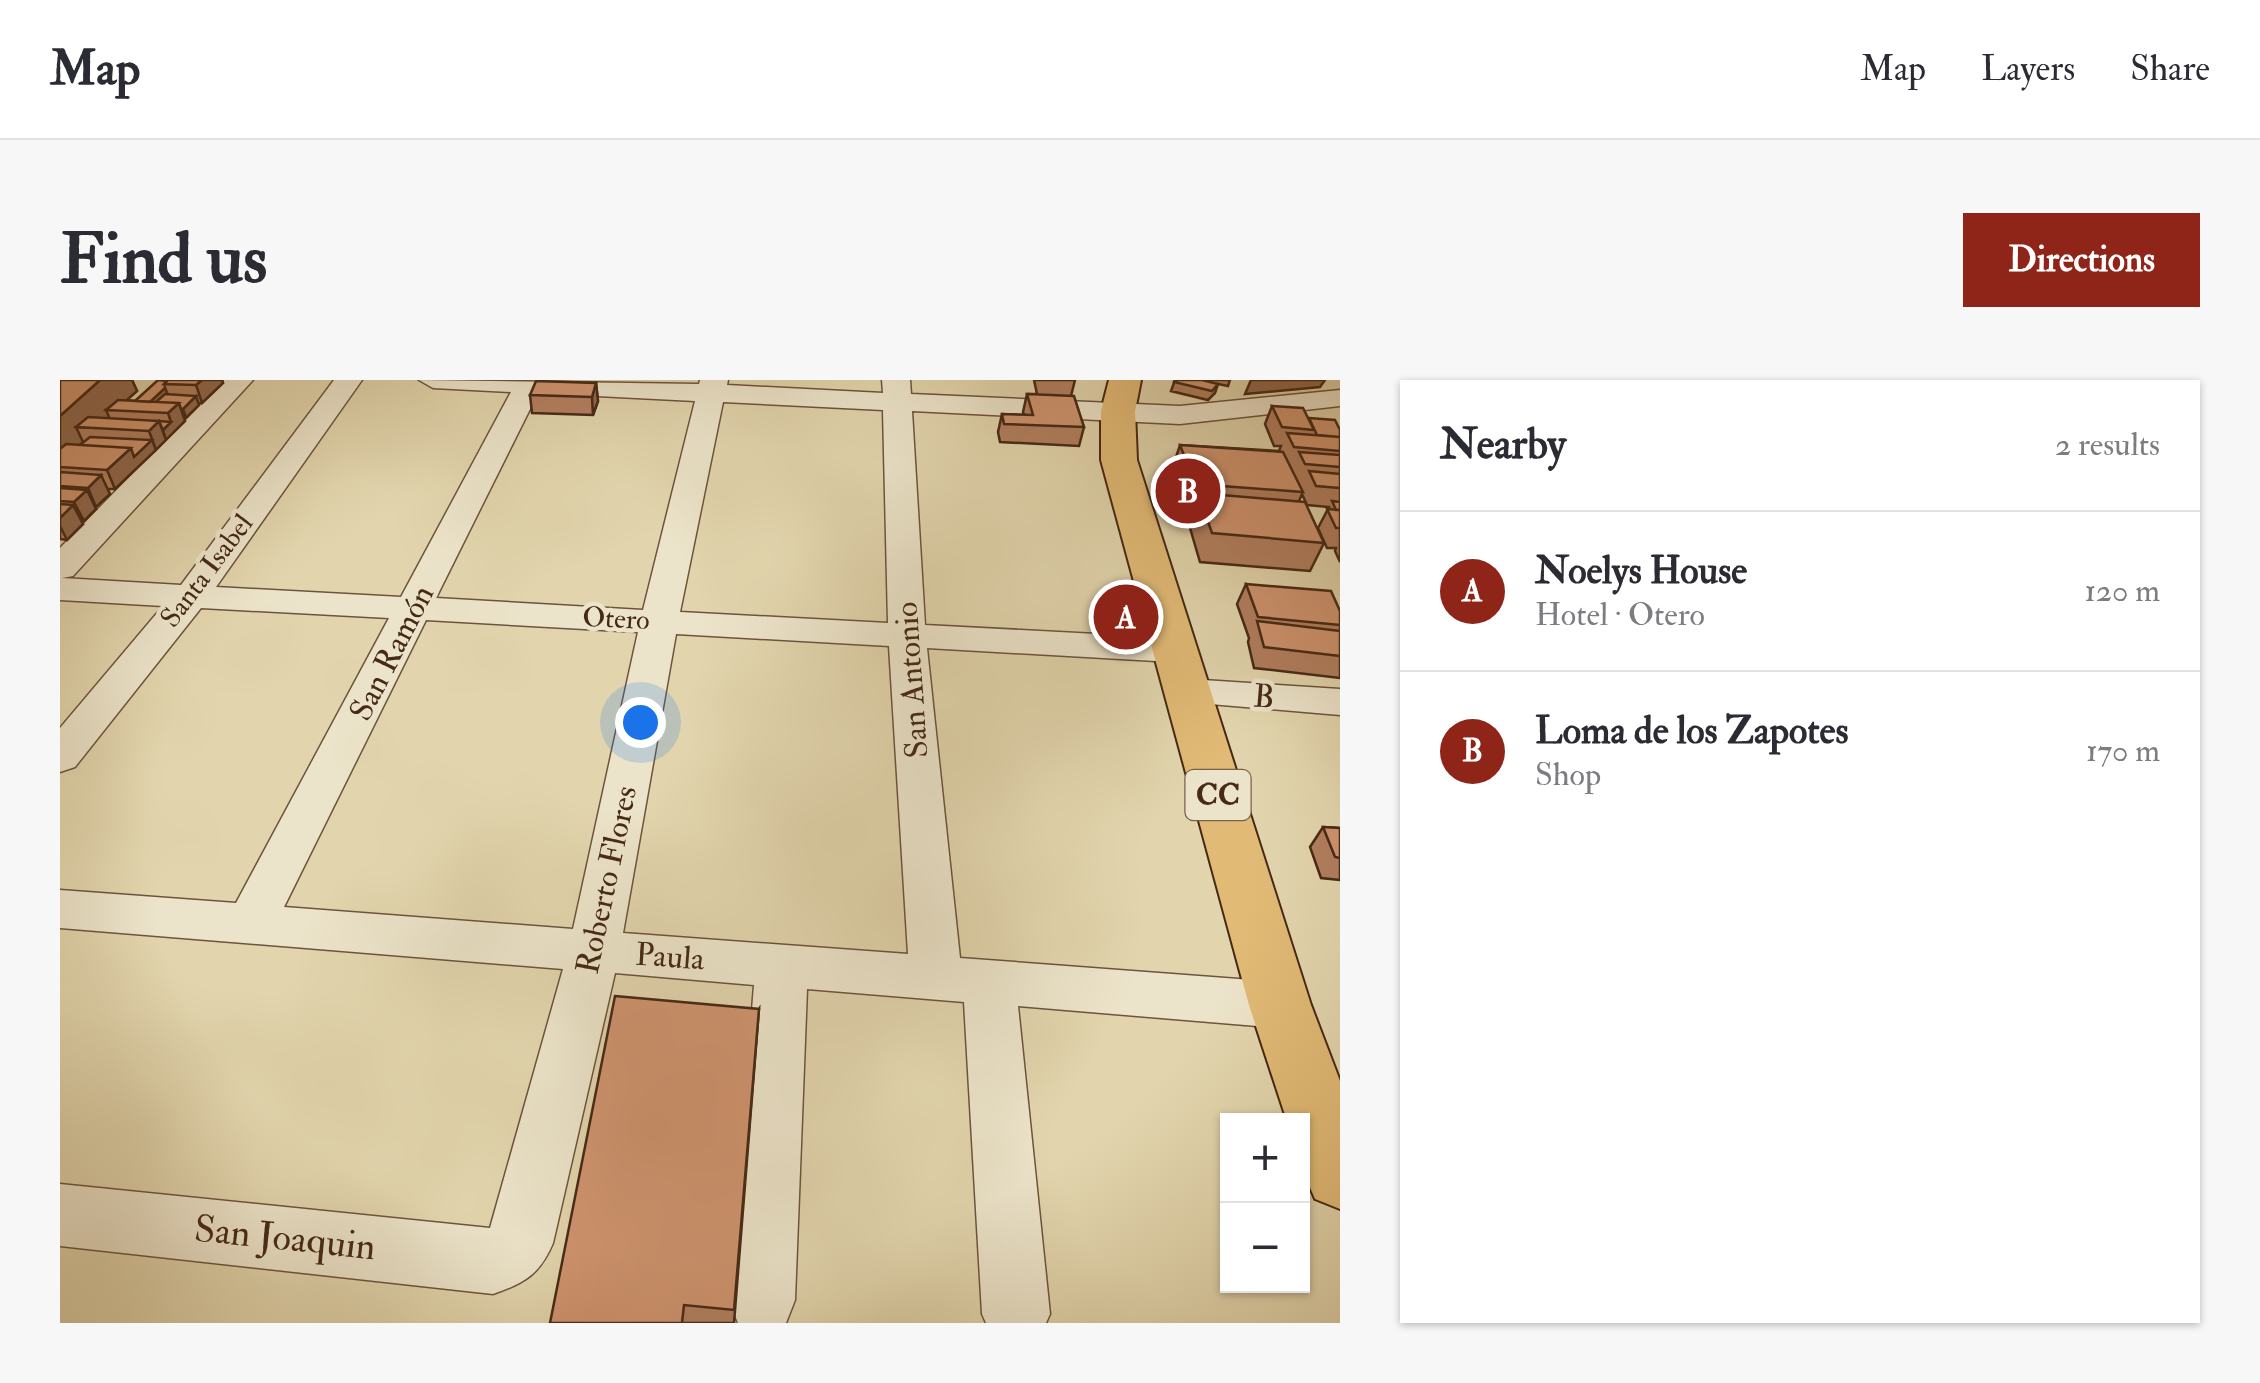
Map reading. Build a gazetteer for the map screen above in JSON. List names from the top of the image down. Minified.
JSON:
{"streets":{"main road":["CC"],"street":["Santa Isabel","Otero","San Ramón","San Antonio","B","Roberto Flores","Paula","San Joaquin"]},"crossings":[["Santa Isabel","Otero"],["Otero","San Ramón"],["Otero","San Antonio"],["Otero","B"],["Otero","CC"],["Otero","Roberto Flores"],["San Ramón","Paula"],["San Antonio","Paula"],["B","CC"],["CC","Paula"],["Roberto Flores","Paula"],["Roberto Flores","San Joaquin"]],"page":{"header":"Map","nav":["Map","Layers","Share"],"buttons":"Directions","title":"Find us","heading":["Nearby","2 results"],"pins":["B","A"],"list":[{"mark":"A","name":"Noelys House","note":"Hotel · Otero","value":"120 m"},{"mark":"B","name":"Loma de los Zapotes","note":"Shop","value":"170 m"}],"map_buttons":["+","−"]}}
